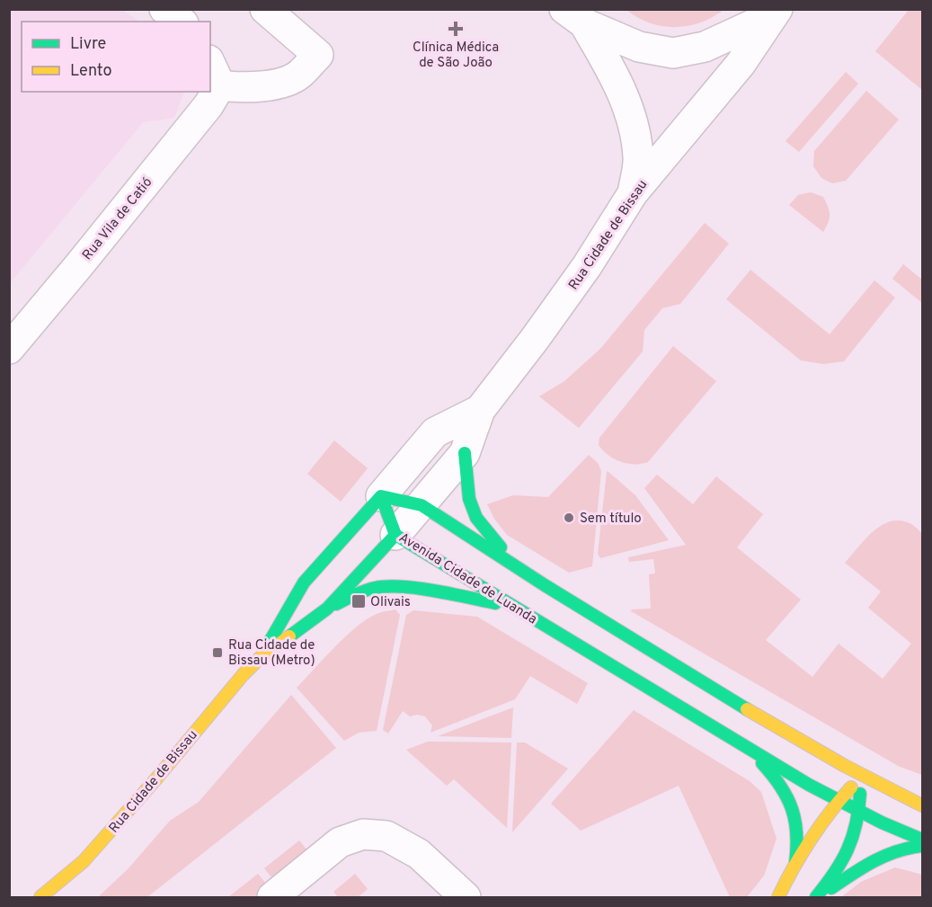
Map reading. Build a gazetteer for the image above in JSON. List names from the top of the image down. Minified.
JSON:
{"streets":{"main road":["Rua Cidade de Bissau","Avenida Cidade de Luanda"],"street":["Rua Vila de Catió"]},"crossings":[["Rua Cidade de Bissau","Avenida Cidade de Luanda"]],"places":{"health":["Clínica Médica de São João"],"other":["Sem título"],"transit":["Olivais","Rua Cidade de Bissau (Metro)"]},"legend":["Livre","Lento"]}
